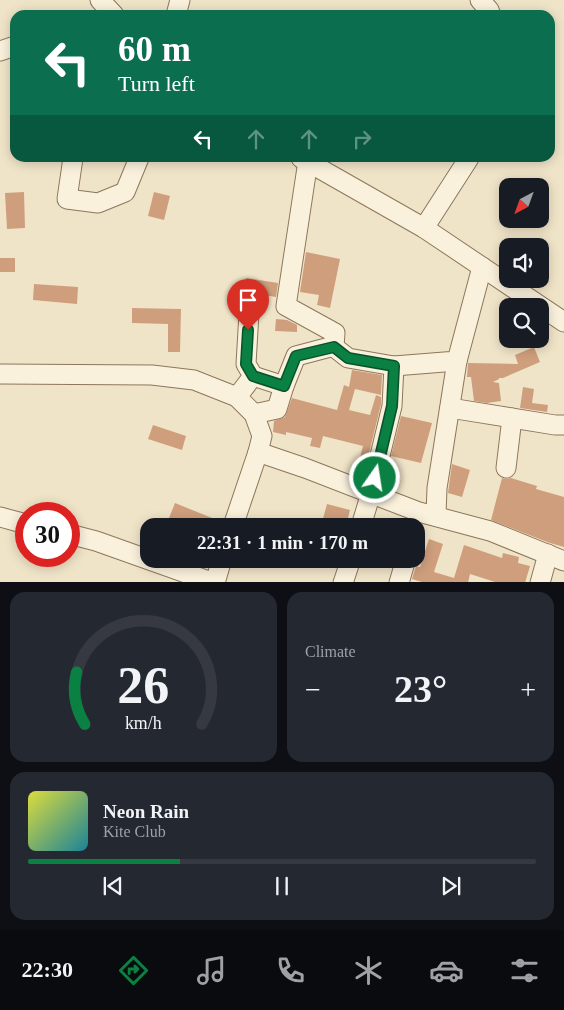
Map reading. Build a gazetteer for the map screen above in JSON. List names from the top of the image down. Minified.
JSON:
{"north":"bottom left","page":{"turn":["60 m","Turn left"],"limit":"30","trip":"22:31 · 1 min · 170 m","tile":"Climate","heat":["−","23°","+"],"song":["Neon Rain","Kite Club"],"tabs":"22:30","gauge":["26","km/h"]}}
